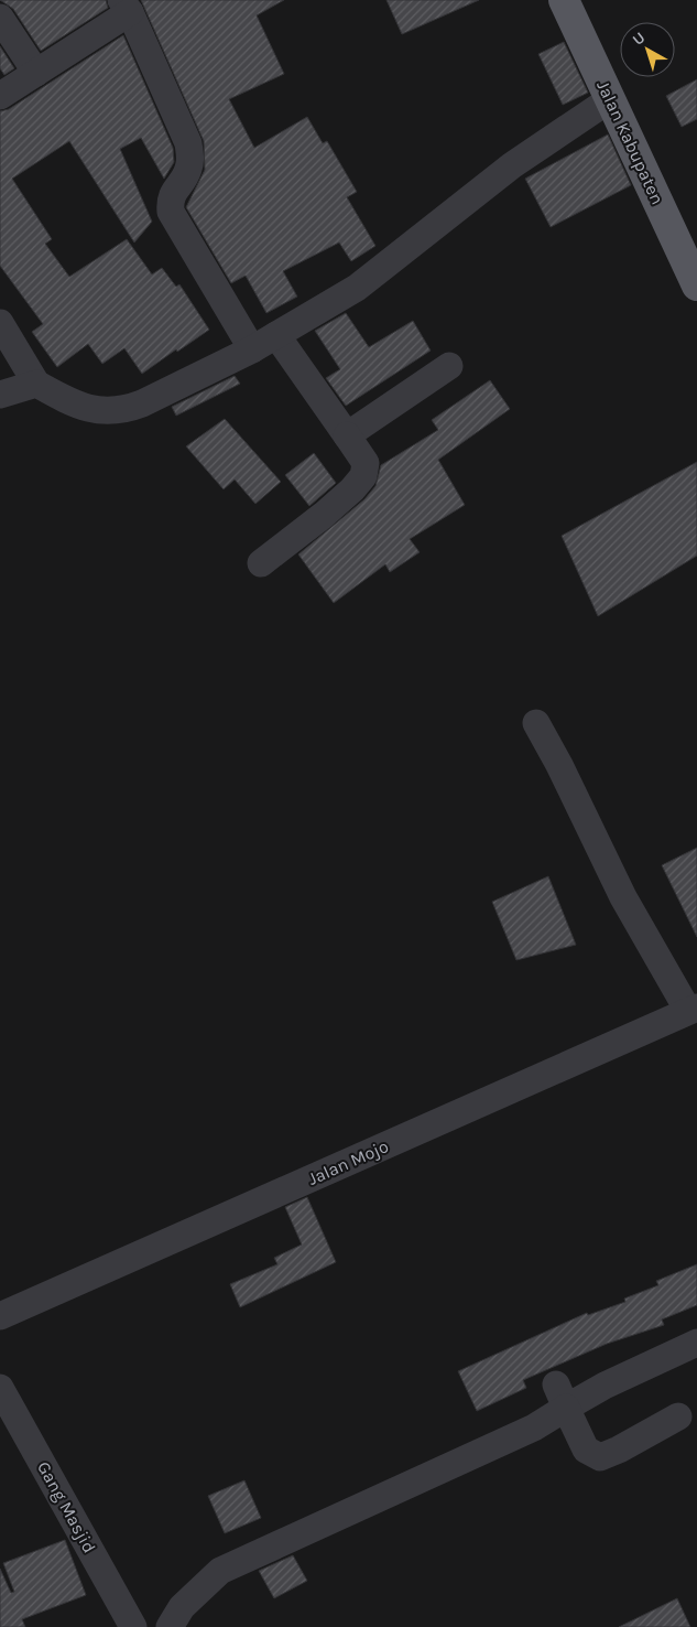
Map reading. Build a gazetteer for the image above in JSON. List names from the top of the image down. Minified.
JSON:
{"streets":{"main road":["Jalan Kabupaten"],"street":["Jalan Mojo","Gang Masjid"]},"north":"top left"}
